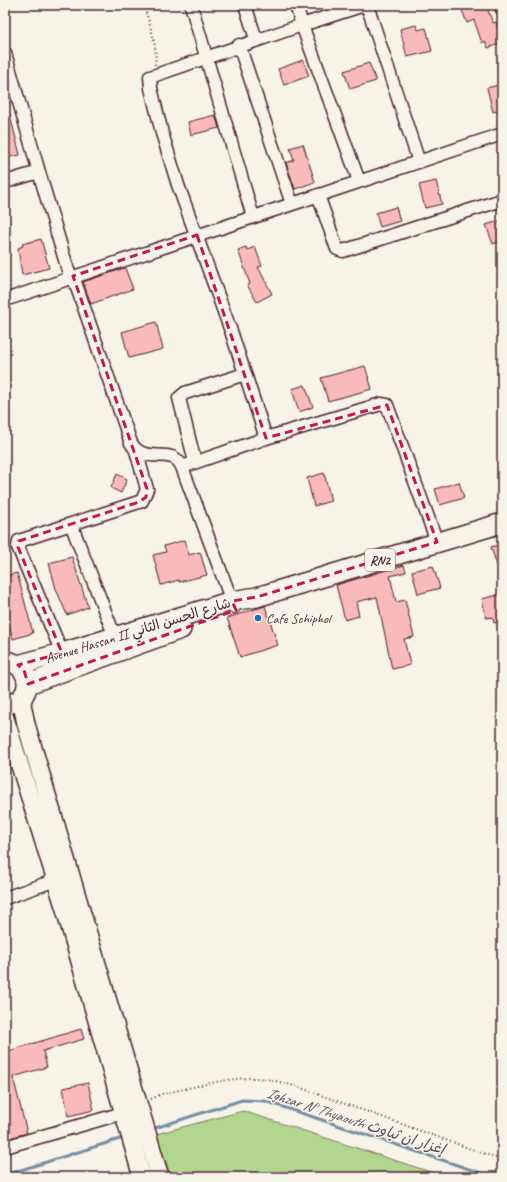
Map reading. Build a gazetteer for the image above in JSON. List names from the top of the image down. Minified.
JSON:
{"streets":{"main road":["RN2","Avenue Hassan II شارع الحسن الثاني"]},"crossings":[["RN2","Avenue Hassan II شارع الحسن الثاني"]],"water":["Ighzar N' Thyaouth إغزار ان ثياوث"],"places":["Cafe Schiphol"]}
